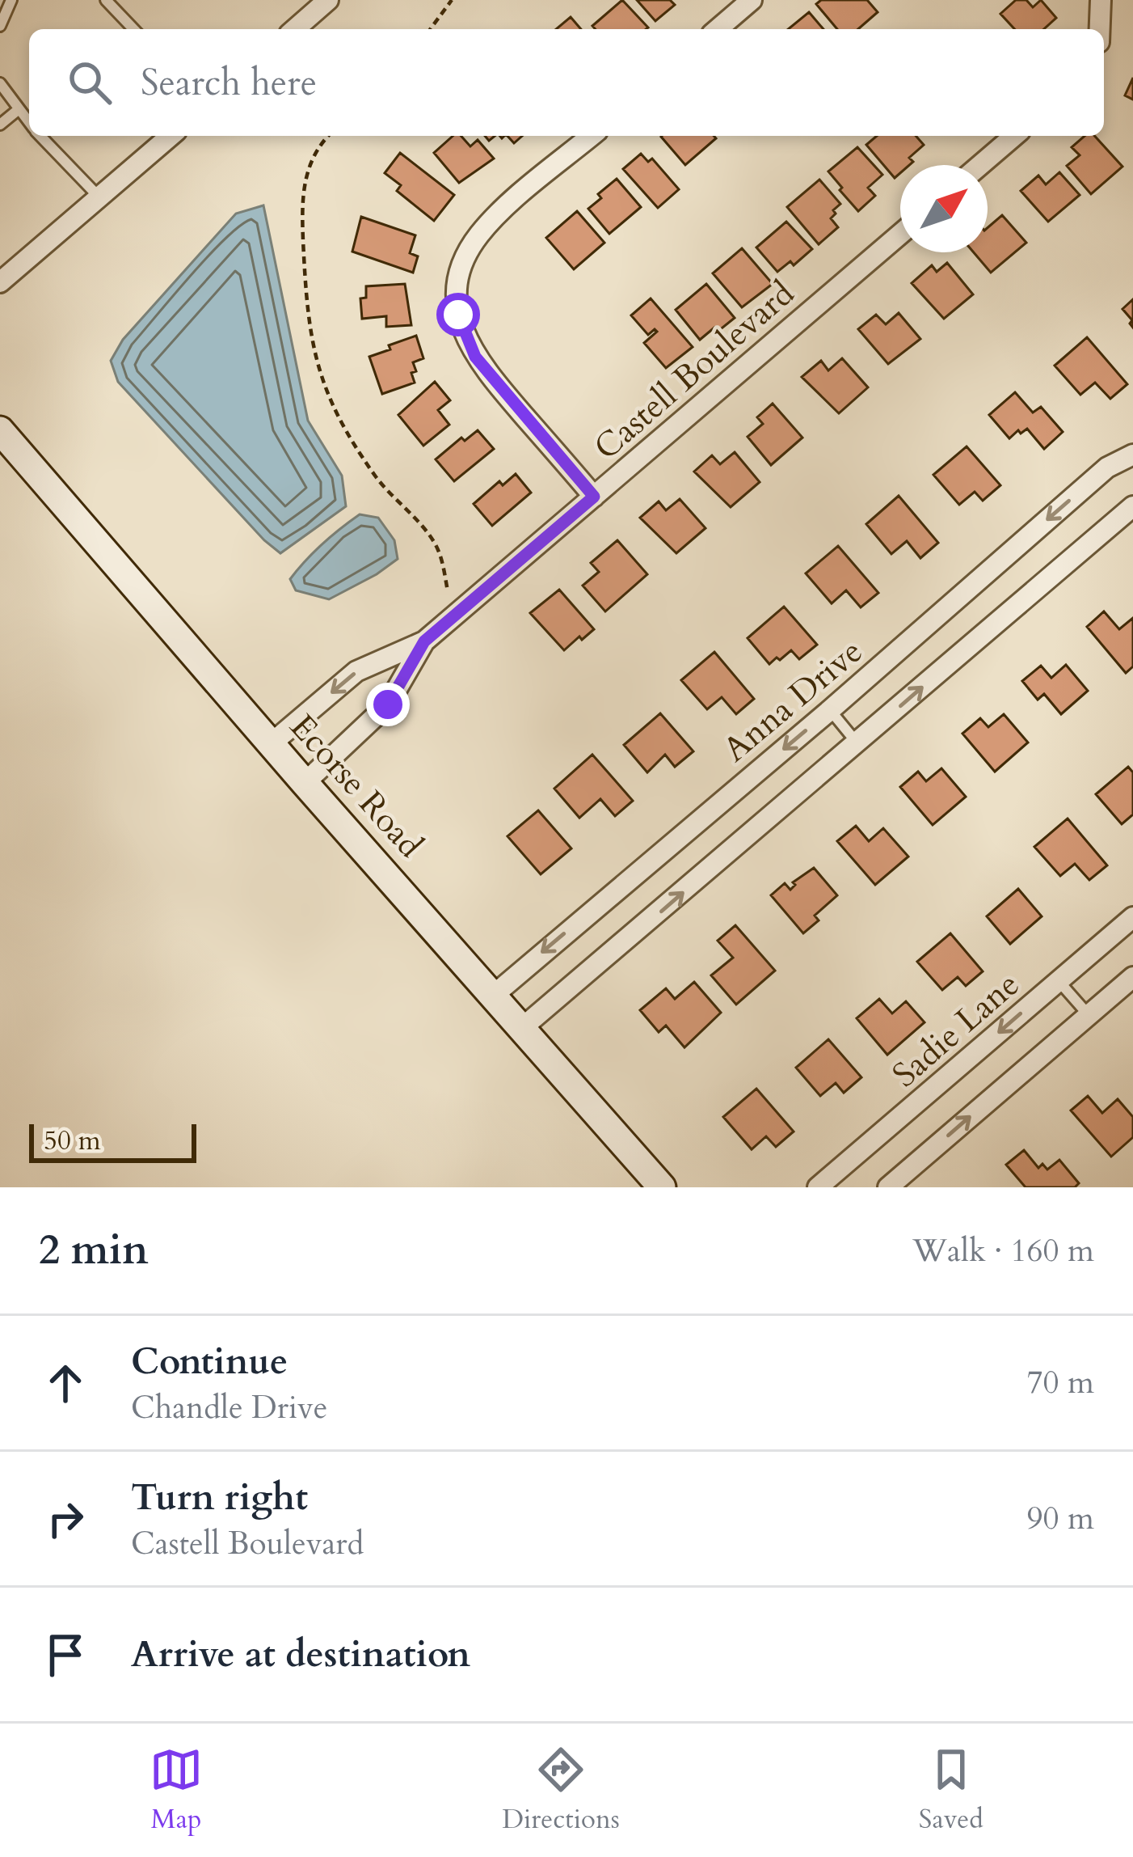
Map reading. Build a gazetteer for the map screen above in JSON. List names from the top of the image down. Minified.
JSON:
{"streets":{"main road":["Ecorse Road"],"street":["Castell Boulevard","Anna Drive","Sadie Lane"]},"crossings":[["Castell Boulevard","Ecorse Road"],["Anna Drive","Ecorse Road"]],"scale_bar":"50 m","north":"top right","page":{"search":"Search here","scale":"50 m","heading":["2 min","Walk · 160 m"],"list":[["Continue","Chandle Drive","70 m"],["Turn right","Castell Boulevard","90 m"],"Arrive at destination"],"nav":["Map","Directions","Saved"]}}
